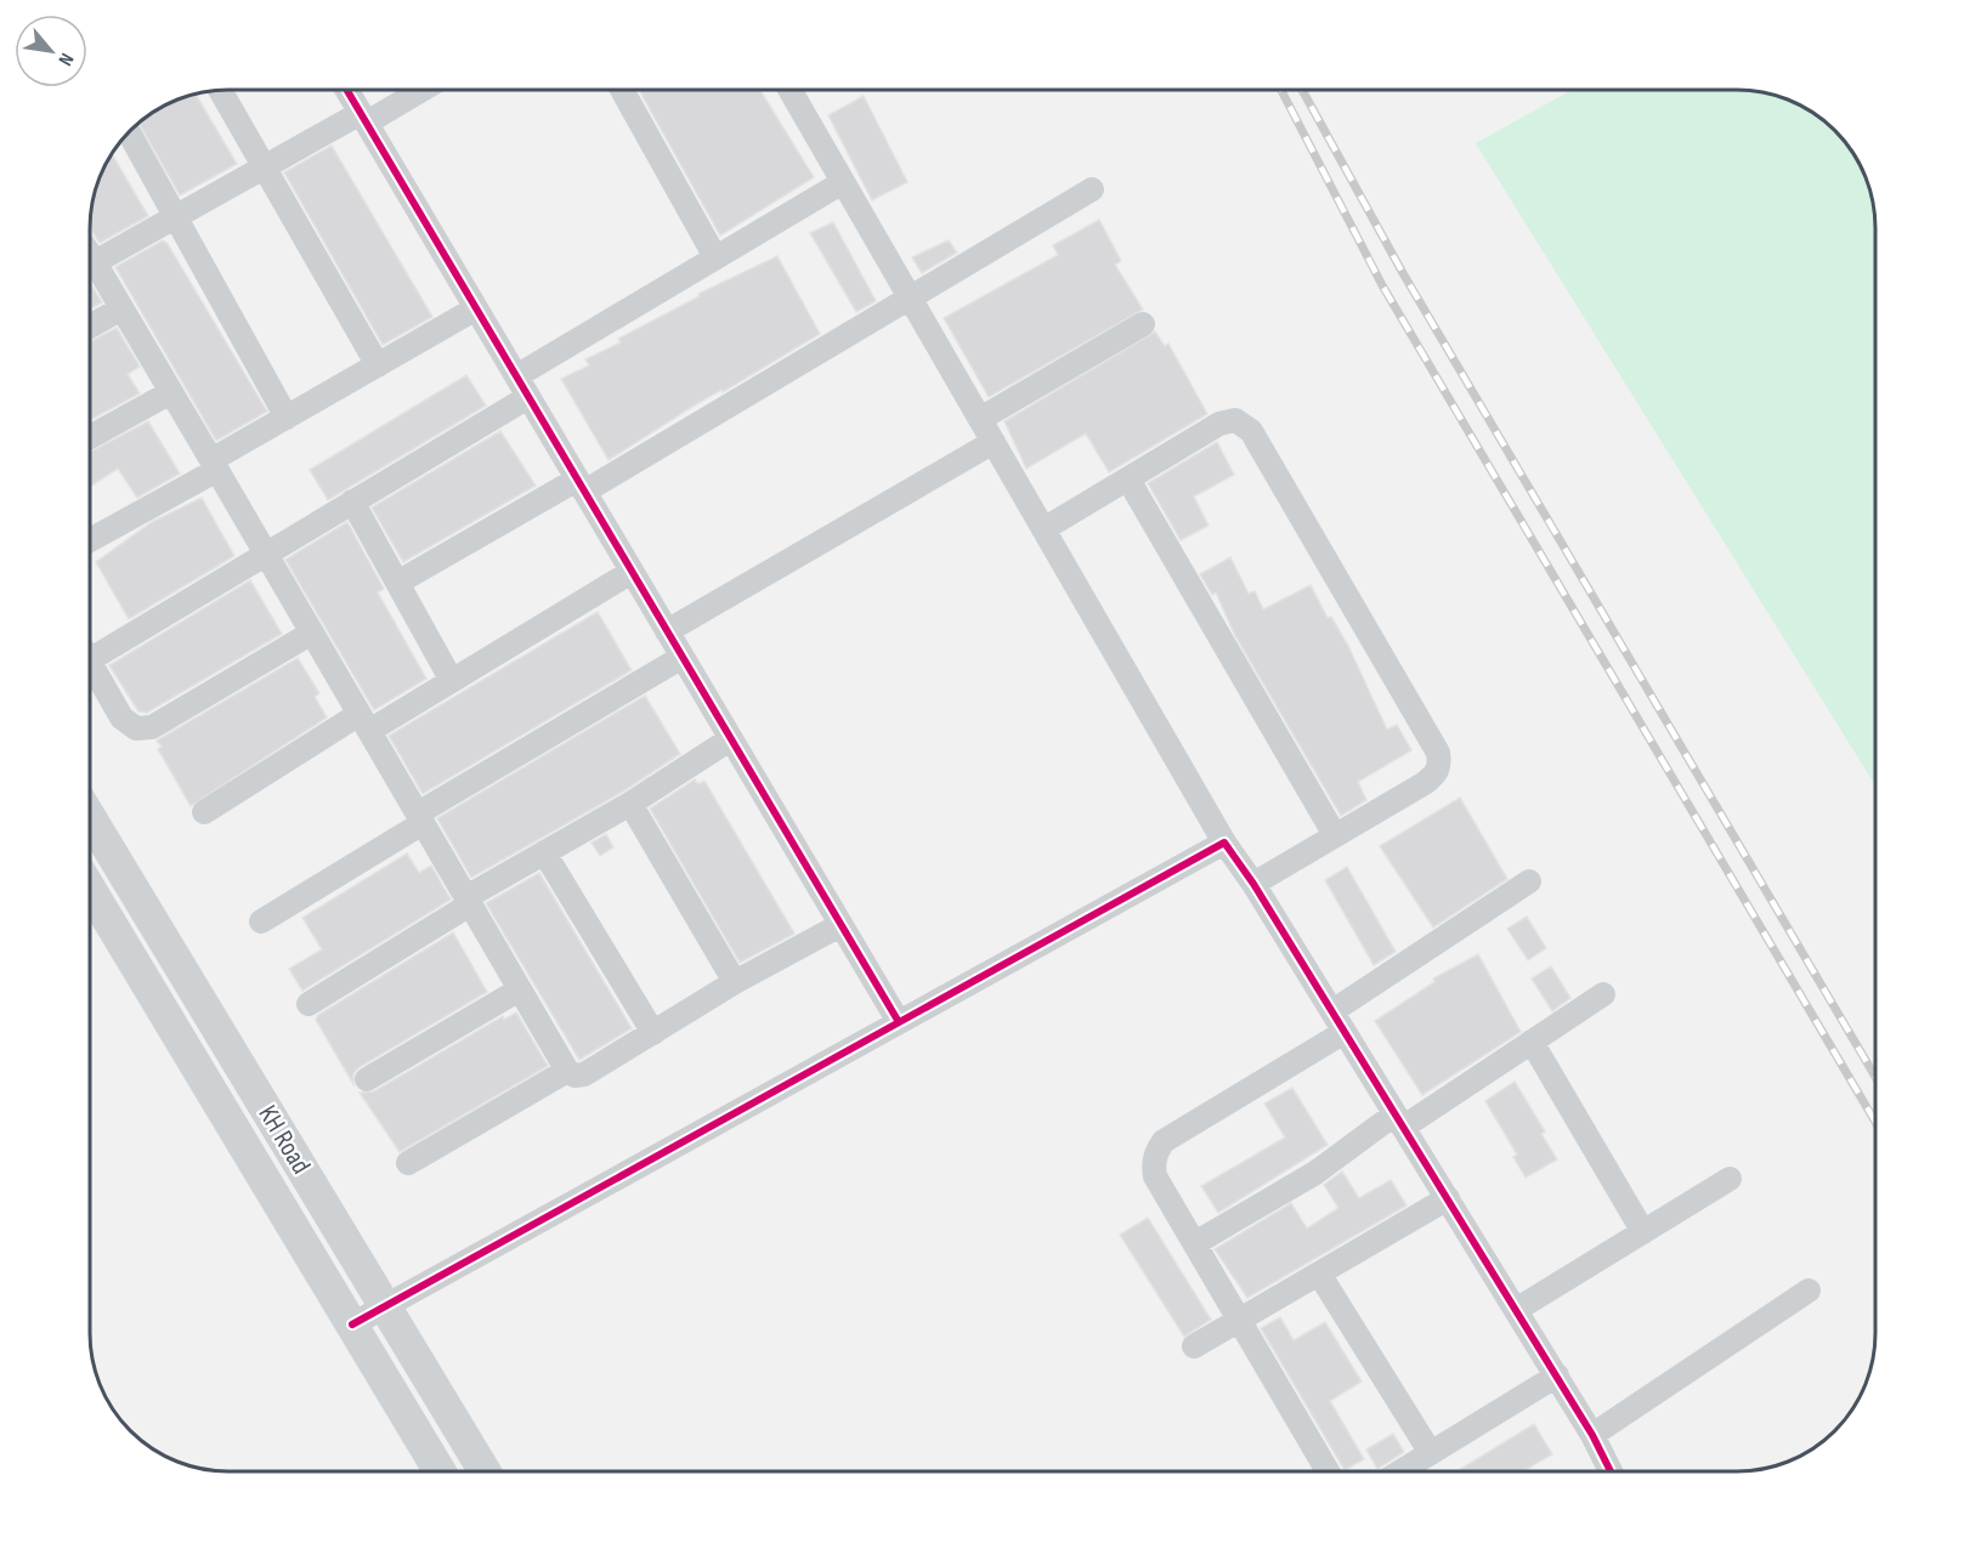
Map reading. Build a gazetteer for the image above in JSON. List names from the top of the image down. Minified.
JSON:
{"streets":{"main road":["KH Road"]},"north":"bottom right"}
